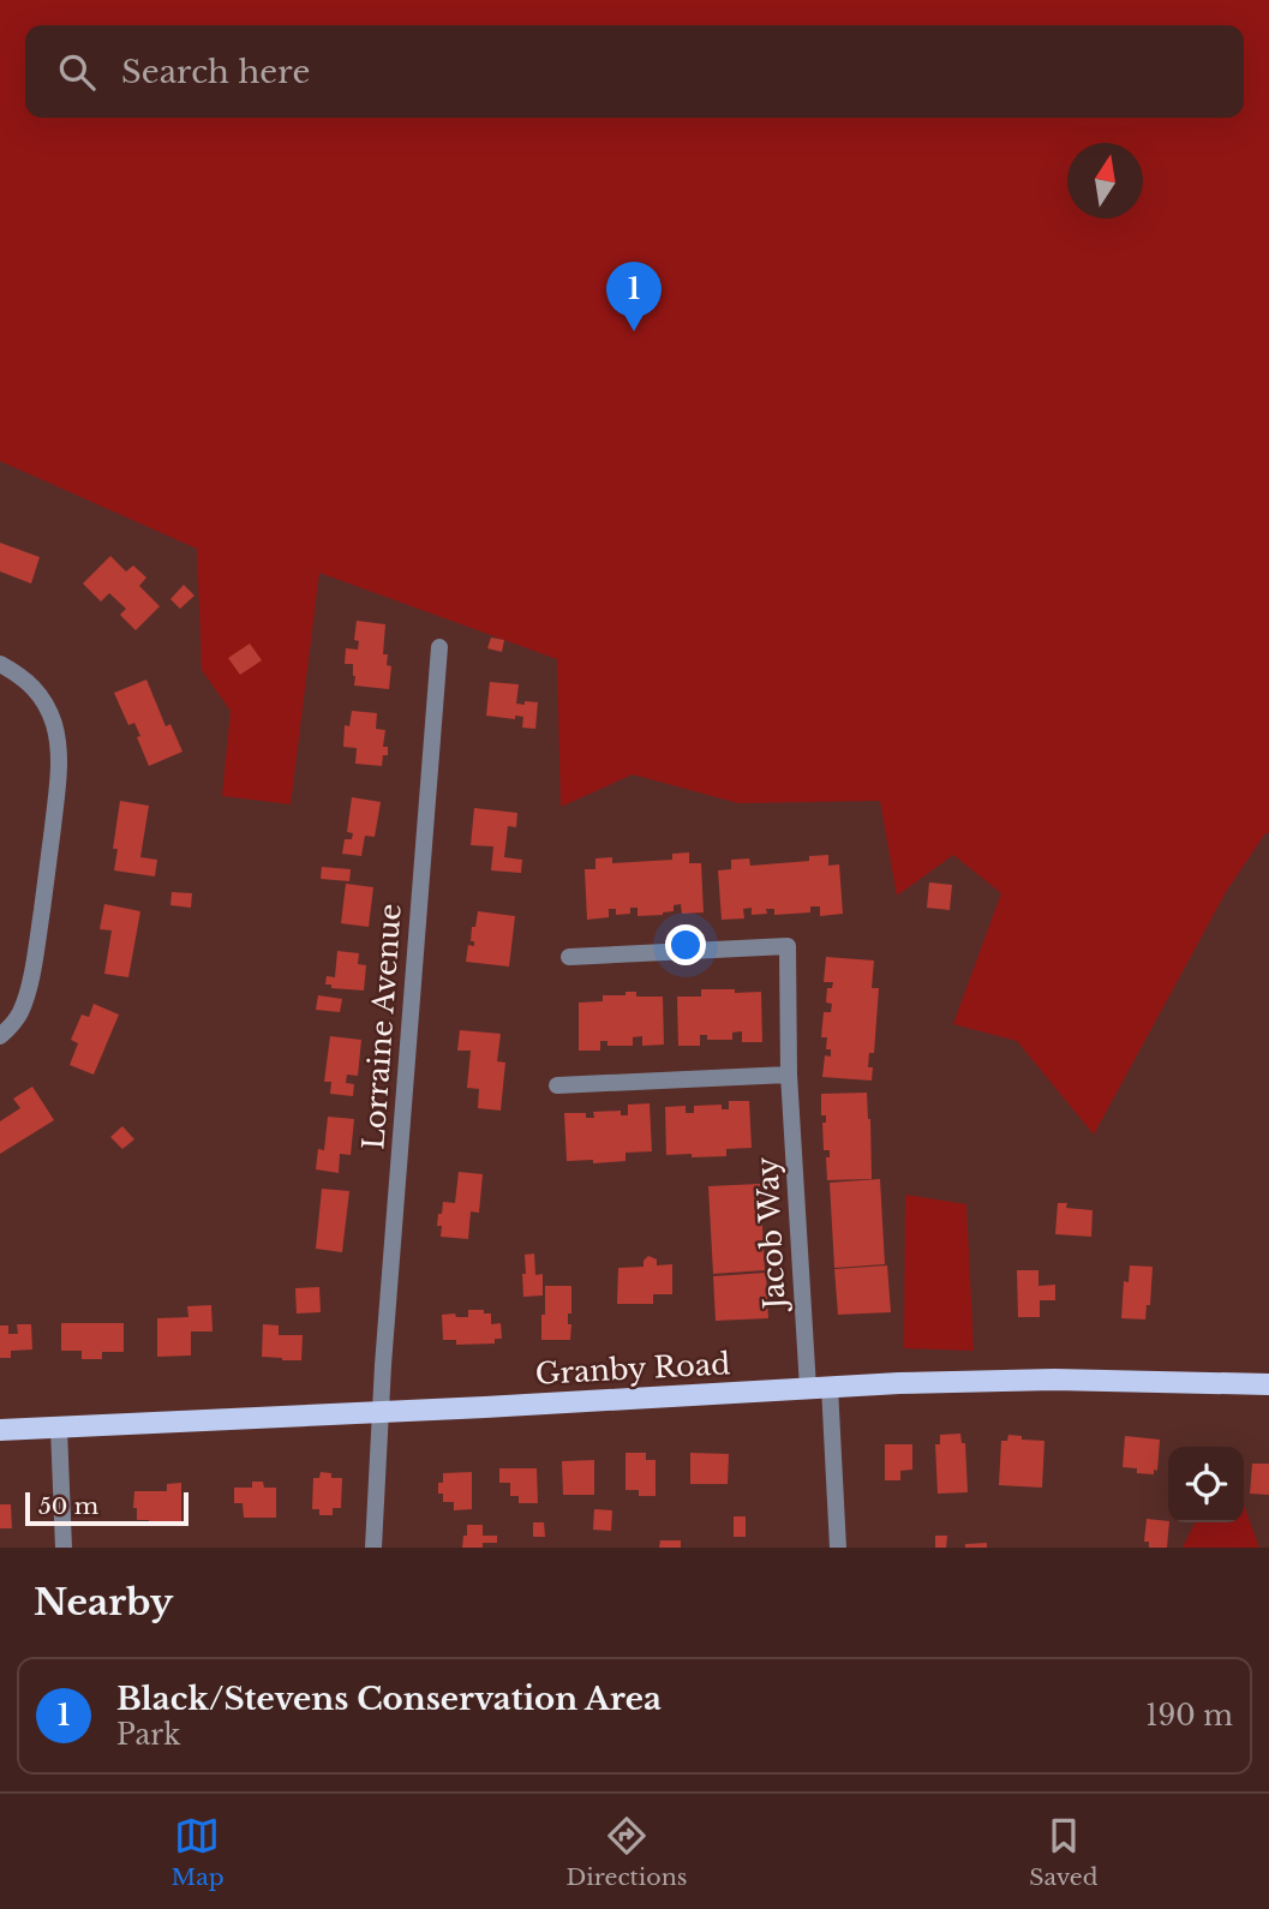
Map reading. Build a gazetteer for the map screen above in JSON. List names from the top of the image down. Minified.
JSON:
{"streets":{"main road":["Granby Road"],"street":["Lorraine Avenue","Jacob Way"]},"crossings":[["Lorraine Avenue","Granby Road"],["Jacob Way","Granby Road"]],"scale_bar":"50 m","north":"top","page":{"search":"Search here","pins":"1","scale":"50 m","heading":"Nearby","list":[{"mark":"1","name":"Black/Stevens Conservation Area","note":"Park","value":"190 m"}],"nav":["Map","Directions","Saved"]}}
